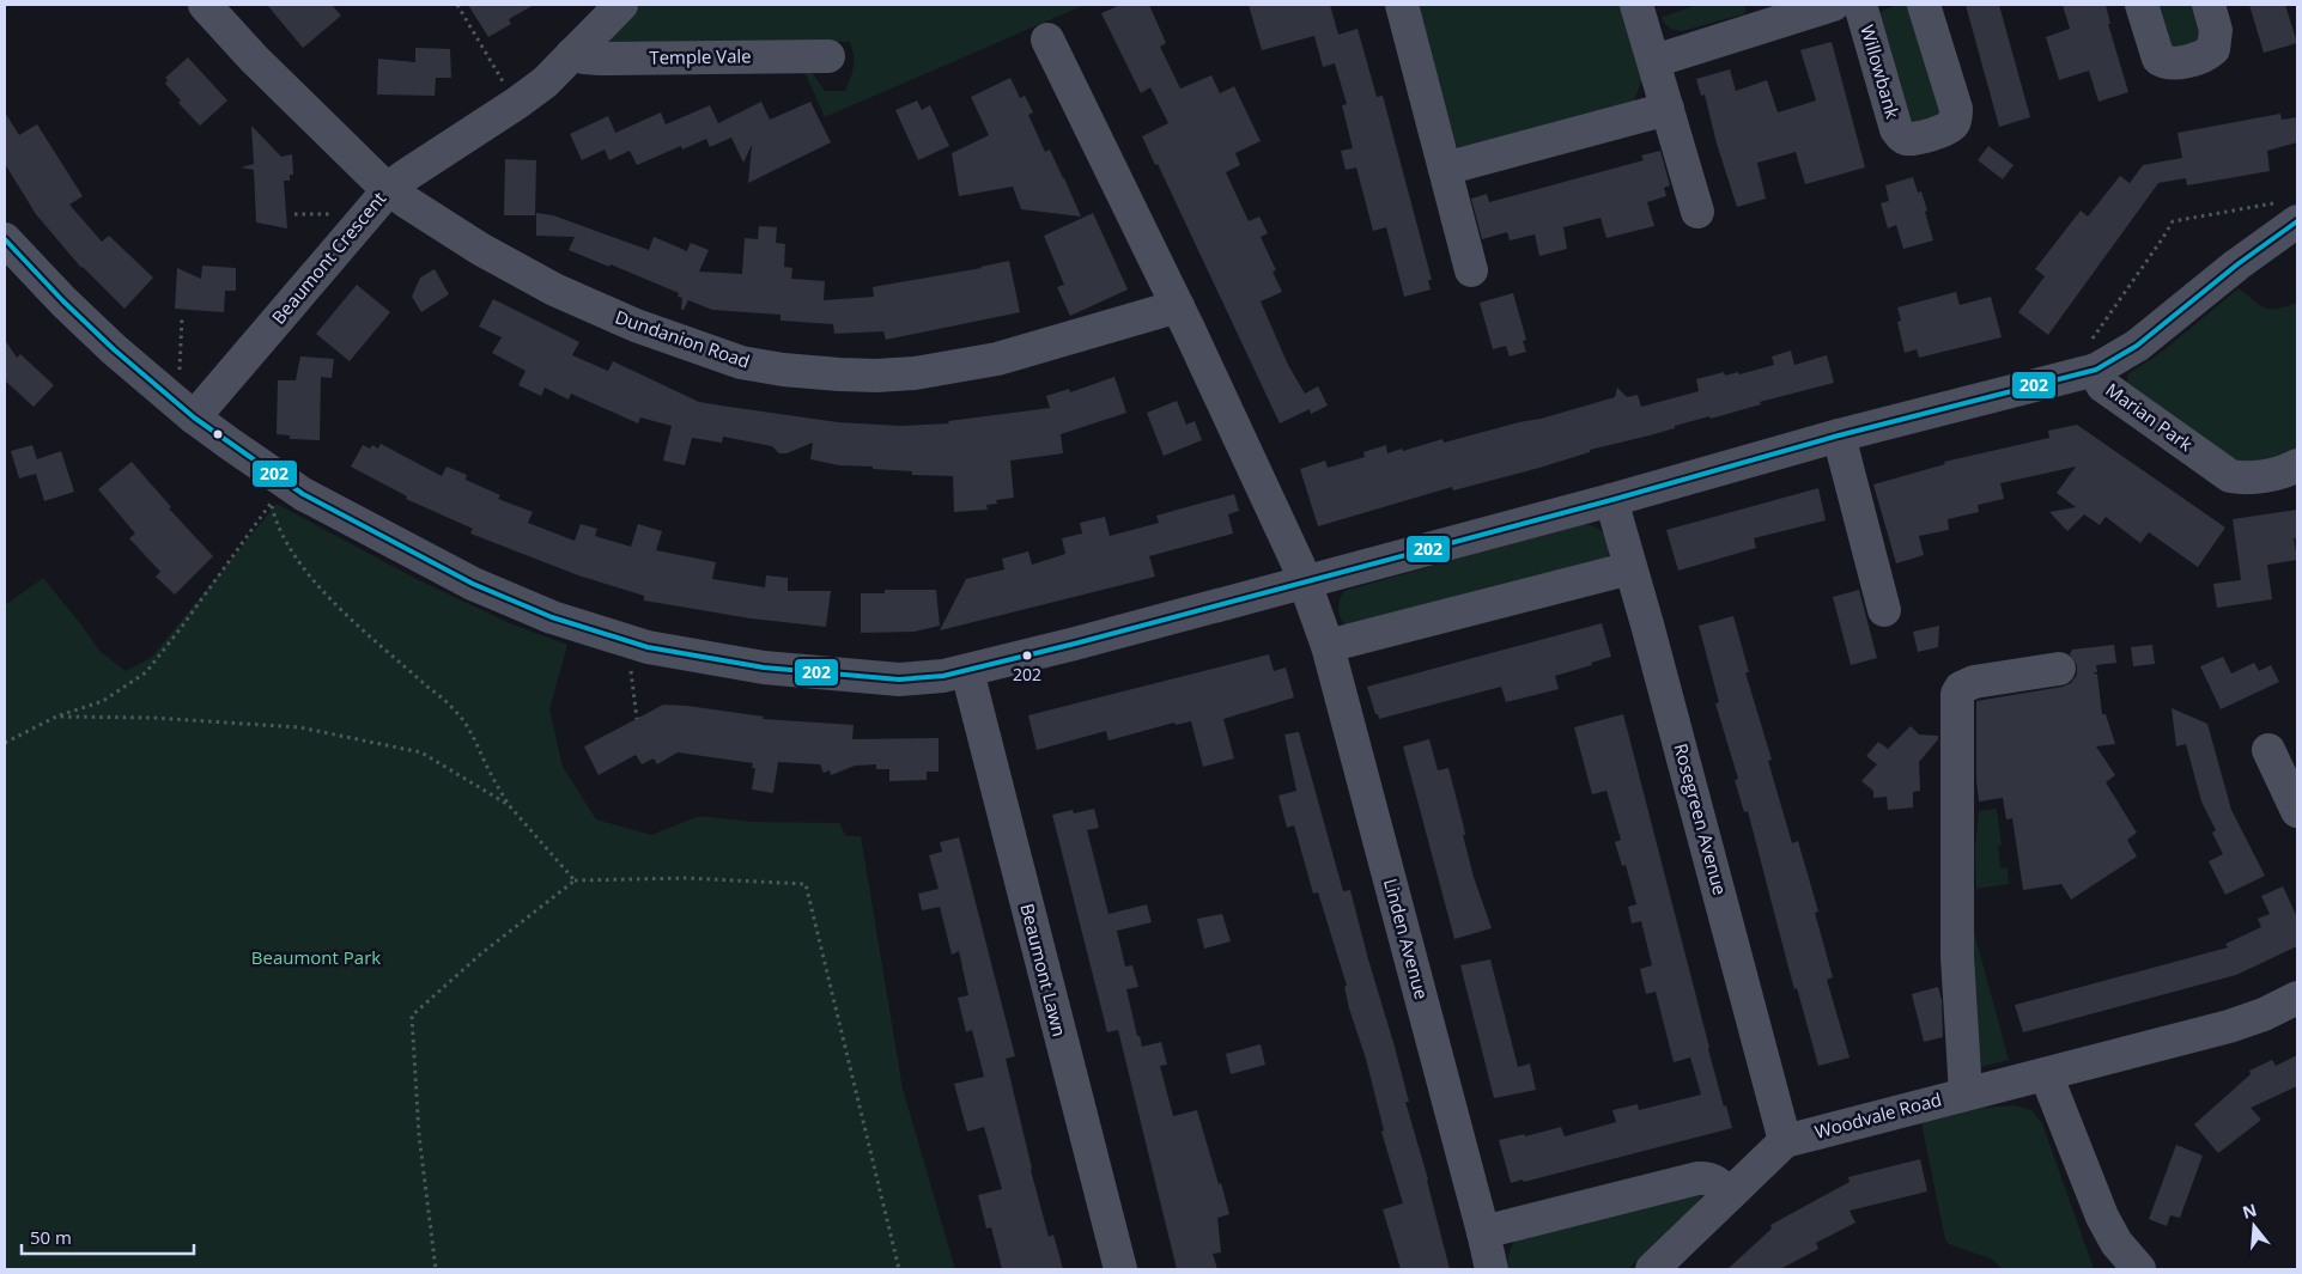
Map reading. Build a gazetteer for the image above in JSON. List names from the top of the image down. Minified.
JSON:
{"streets":{"street":["Temple Vale","Willowbank","Beaumont Crescent","Dundanion Road","Marian Park","Rosegreen Avenue","Linden Avenue","Beaumont Lawn","Woodvale Road"]},"crossings":[["Beaumont Crescent","Dundanion Road"],["Dundanion Road","Linden Avenue"],["Rosegreen Avenue","Woodvale Road"]],"parks":["Beaumont Park"],"places":["202"],"lines":["transit line 202"],"scale_bar":"50 m","north":"top"}
